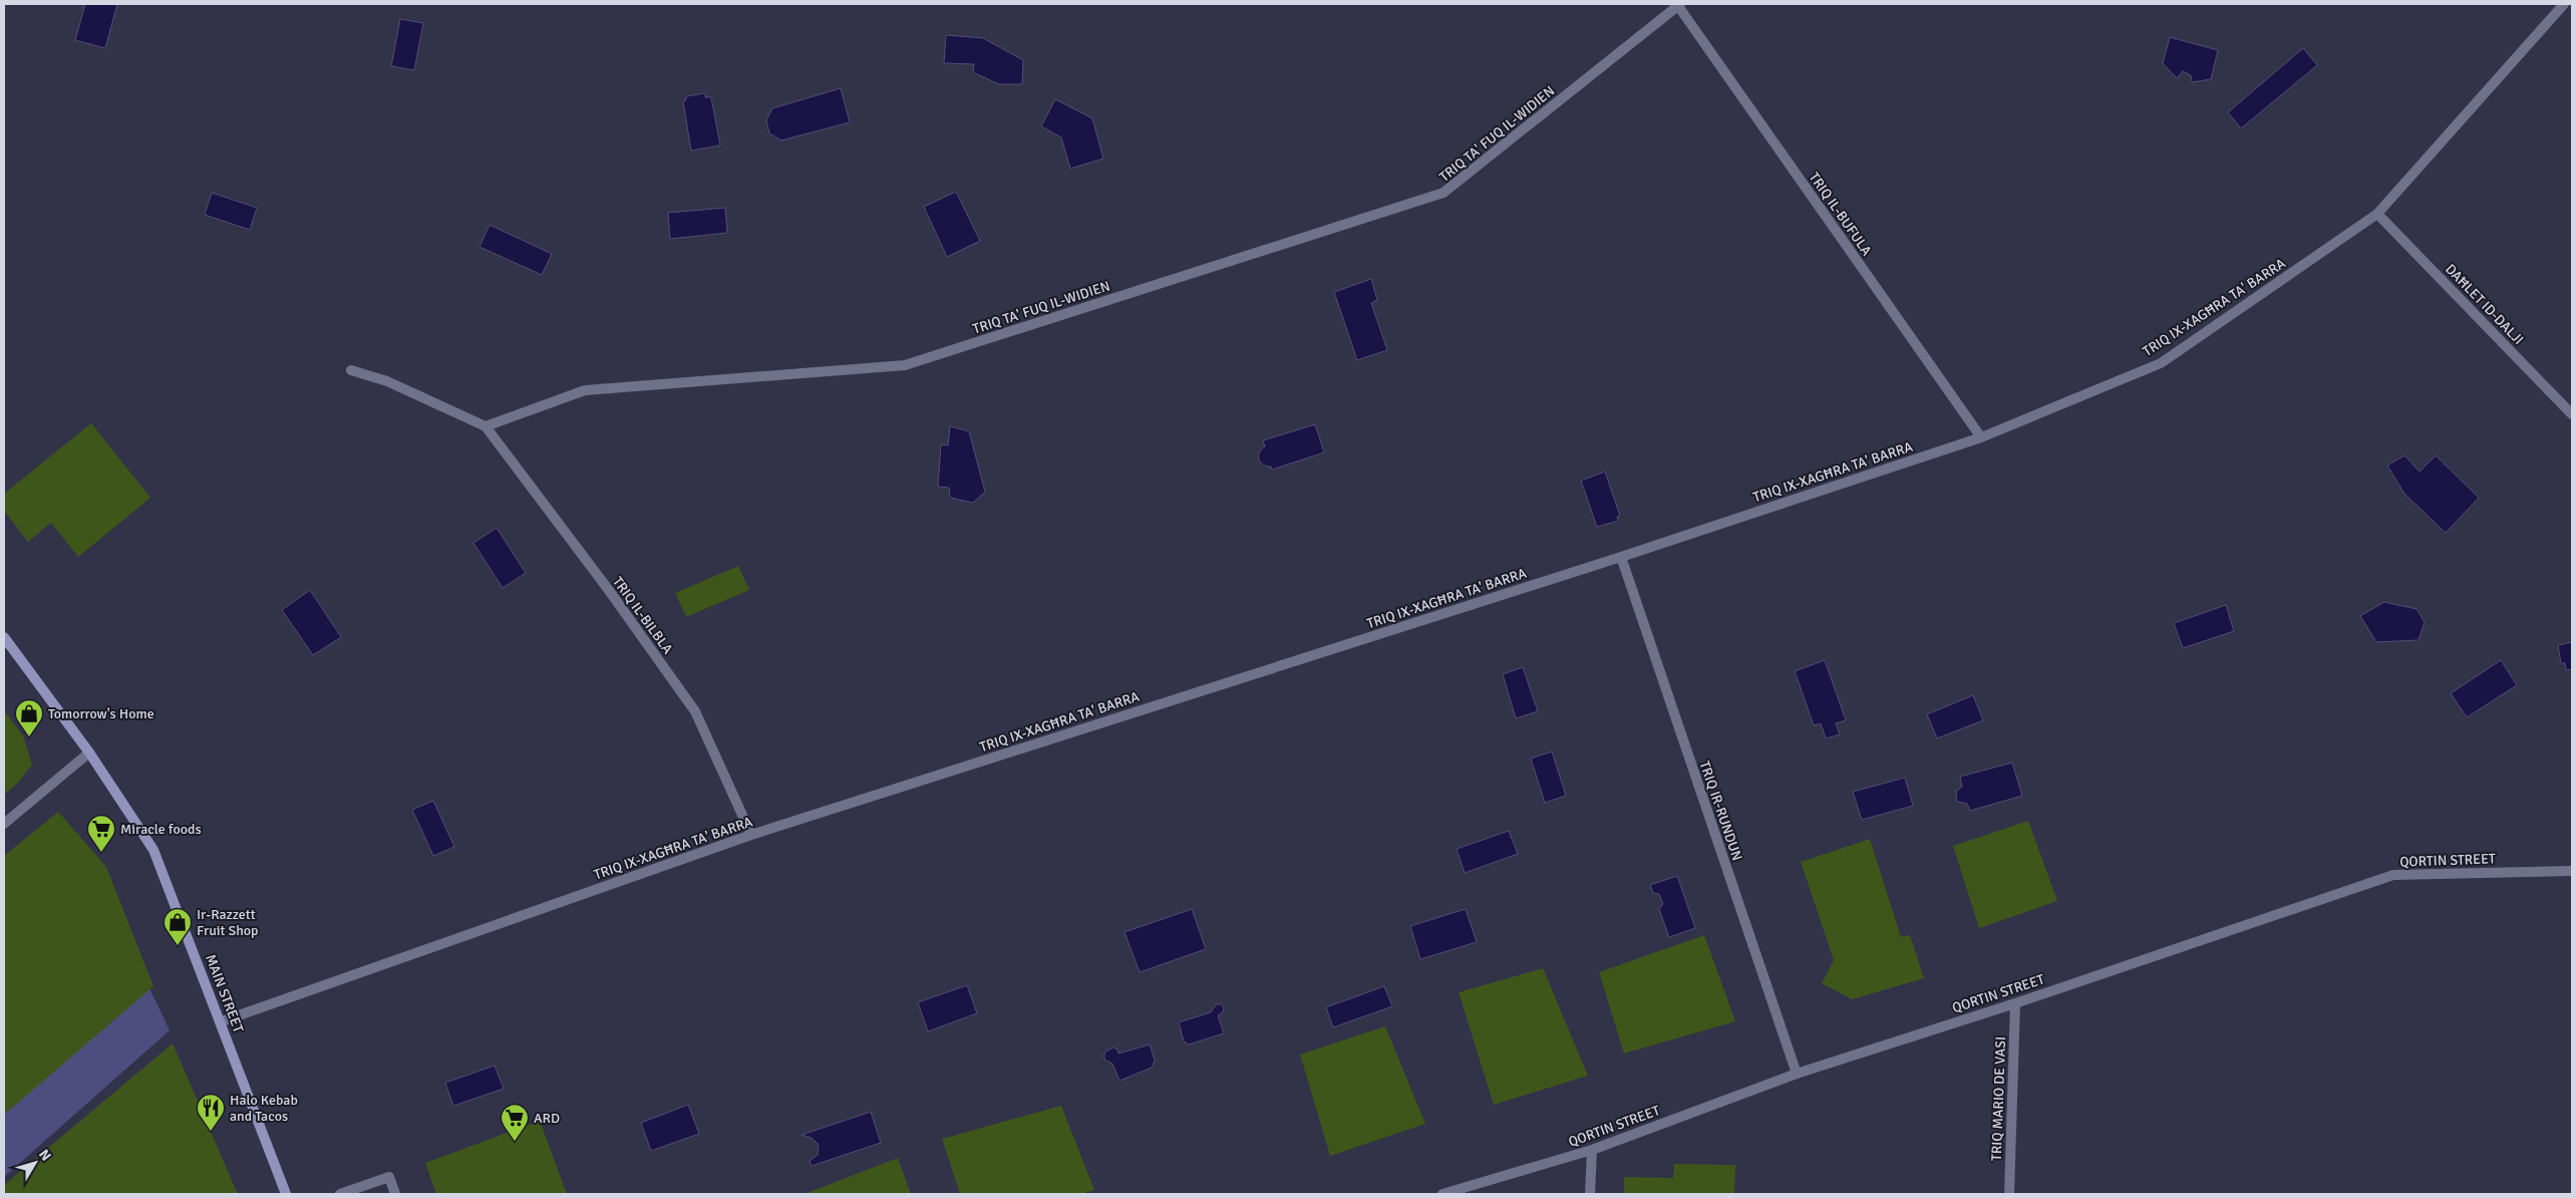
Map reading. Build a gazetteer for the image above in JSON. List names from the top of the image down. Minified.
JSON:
{"streets":{"main road":["MAIN STREET"],"street":["TRIQ TA' FUQ IL-WIDIEN","TRIQ IL-BUFULA","DAĦLET ID-DALJI","TRIQ IX-XAGĦRA TA' BARRA","TRIQ IL-BILBLA","TRIQ IR-RUNDUN","QORTIN STREET","TRIQ MARIO DE VASI"]},"crossings":[["TRIQ TA' FUQ IL-WIDIEN","TRIQ IL-BUFULA"],["TRIQ TA' FUQ IL-WIDIEN","TRIQ IL-BILBLA"],["TRIQ IL-BUFULA","TRIQ IX-XAGĦRA TA' BARRA"],["DAĦLET ID-DALJI","TRIQ IX-XAGĦRA TA' BARRA"],["TRIQ IX-XAGĦRA TA' BARRA","TRIQ IL-BILBLA"],["TRIQ IX-XAGĦRA TA' BARRA","TRIQ IR-RUNDUN"],["TRIQ IX-XAGĦRA TA' BARRA","MAIN STREET"],["TRIQ IR-RUNDUN","QORTIN STREET"],["QORTIN STREET","TRIQ MARIO DE VASI"]],"places":{"shop":["Tomorrow's Home","Ir-Razzett Fruit Shop"],"supermarket":["Miracle foods","ARD"],"restaurant":["Halo Kebab and Tacos"]},"north":"top right"}
